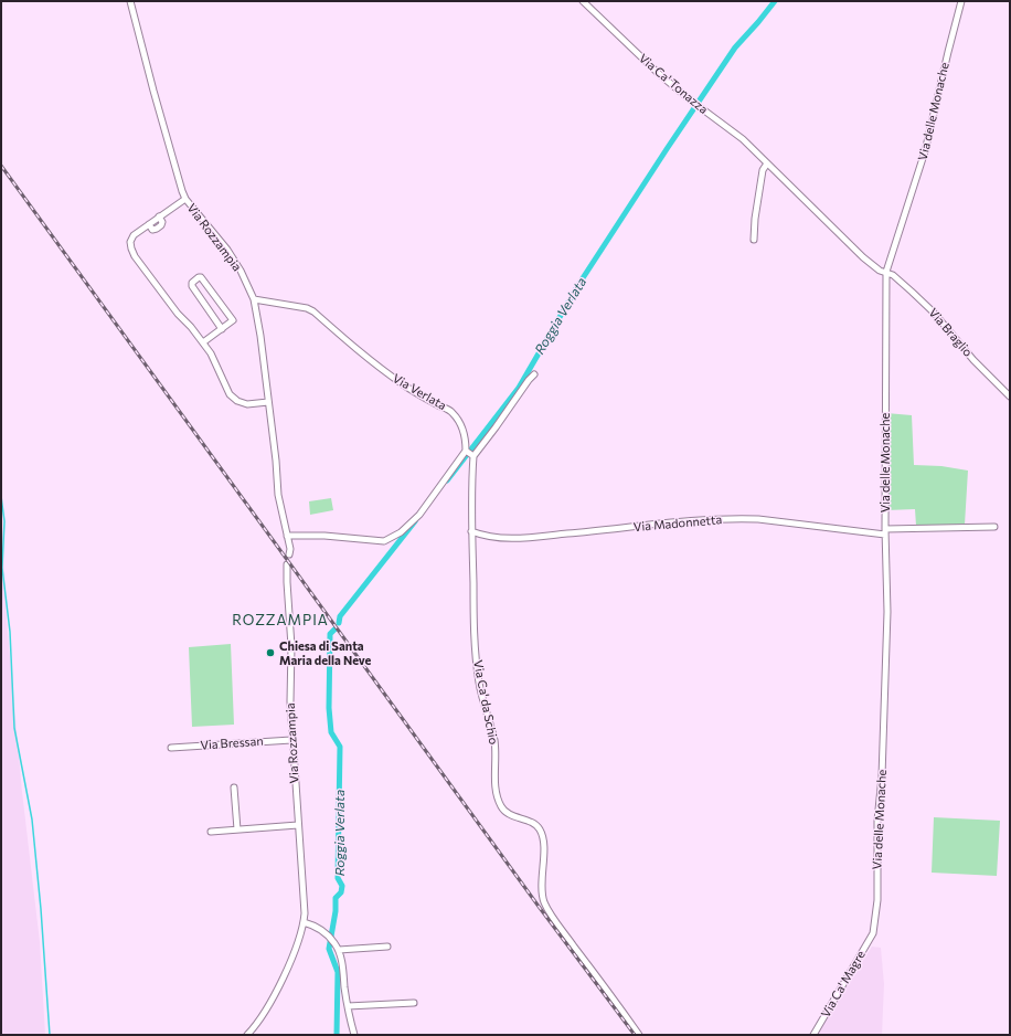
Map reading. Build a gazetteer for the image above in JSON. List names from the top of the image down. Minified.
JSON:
{"streets":{"street":["Via Ca' Tonazza","Via delle Monache","Via Rozzampia","Via Braglio","Via Verlata","Via Madonnetta","Via Ca' da Schio","Via Bressan","Via Ca' Magre"]},"crossings":[["Via Ca' Tonazza","Via delle Monache"],["Via Ca' Tonazza","Via Braglio"],["Via delle Monache","Via Braglio"],["Via delle Monache","Via Madonnetta"],["Via delle Monache","Via Ca' Magre"],["Via Rozzampia","Via Verlata"],["Via Rozzampia","Via Bressan"],["Via Verlata","Via Ca' da Schio"],["Via Madonnetta","Via Ca' da Schio"]],"districts":["ROZZAMPIA"],"water":["Roggia Verlata"],"places":["Chiesa di Santa Maria della Neve"]}
